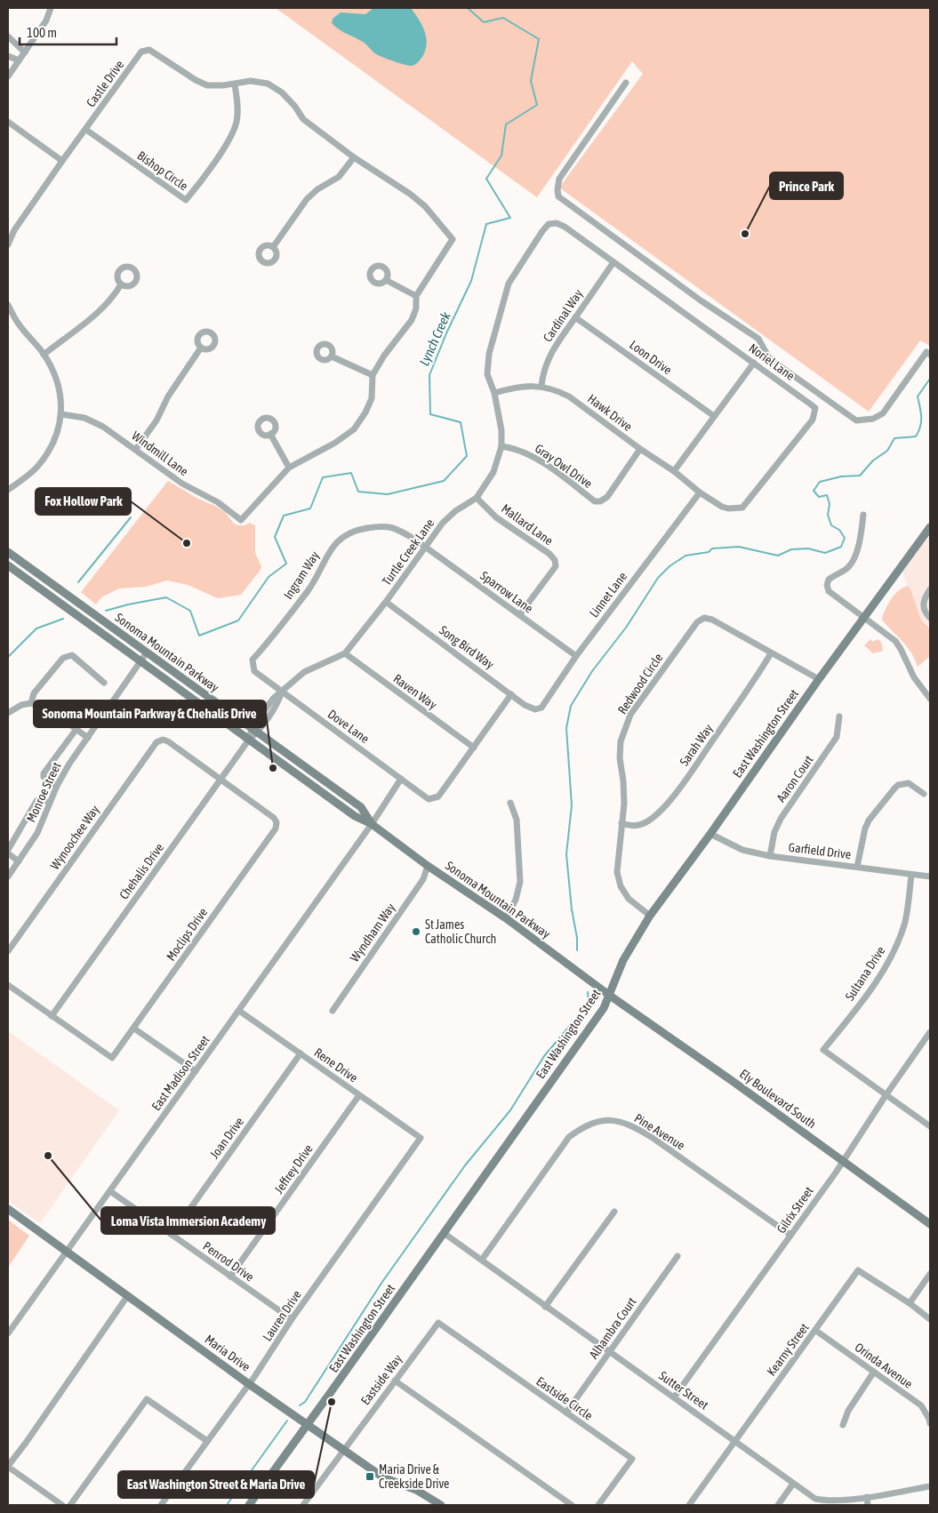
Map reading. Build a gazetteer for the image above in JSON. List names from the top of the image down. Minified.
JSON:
{"streets":{"main road":["Sonoma Mountain Parkway","East Washington Street","Ely Boulevard South","Maria Drive"],"street":["Castle Drive","Bishop Circle","Cardinal Way","Loon Drive","Noriel Lane","Hawk Drive","Windmill Lane","Gray Owl Drive","Mallard Lane","Turtle Creek Lane","Ingram Way","Sparrow Lane","Linnet Lane","Song Bird Way","Redwood Circle","Raven Way","Dove Lane","Sarah Way","Aaron Court","Monroe Street","Wynoochee Way","Garfield Drive","Chehalis Drive","Wyndham Way","Moclips Drive","Sultana Drive","Rene Drive","East Madison Street","Pine Avenue","Joan Drive","Jeffrey Drive","Gilrix Street","Penrod Drive","Lauren Drive","Alhambra Court","Kearny Street","Orinda Avenue","Eastside Way","Sutter Street","Eastside Circle"]},"crossings":[["Castle Drive","Bishop Circle"],["Cardinal Way","Loon Drive"],["Cardinal Way","Noriel Lane"],["Cardinal Way","Hawk Drive"],["Cardinal Way","Turtle Creek Lane"],["Noriel Lane","Hawk Drive"],["Noriel Lane","Turtle Creek Lane"],["Hawk Drive","Gray Owl Drive"],["Hawk Drive","Turtle Creek Lane"],["Hawk Drive","Linnet Lane"],["Gray Owl Drive","Turtle Creek Lane"],["Mallard Lane","Turtle Creek Lane"],["Mallard Lane","Sparrow Lane"],["Turtle Creek Lane","Ingram Way"],["Turtle Creek Lane","Sparrow Lane"],["Turtle Creek Lane","Song Bird Way"],["Turtle Creek Lane","Sonoma Mountain Parkway"],["Turtle Creek Lane","Raven Way"],["Turtle Creek Lane","Dove Lane"],["Turtle Creek Lane","Chehalis Drive"],["Ingram Way","Sparrow Lane"],["Ingram Way","Dove Lane"],["Sparrow Lane","Linnet Lane"],["Linnet Lane","Song Bird Way"],["Sonoma Mountain Parkway","East Washington Street"],["Sonoma Mountain Parkway","Monroe Street"],["Sonoma Mountain Parkway","Chehalis Drive"],["Sonoma Mountain Parkway","Wyndham Way"],["Sonoma Mountain Parkway","East Madison Street"],["Sonoma Mountain Parkway","Ely Boulevard South"],["Redwood Circle","East Washington Street"],["Redwood Circle","Sarah Way"],["East Washington Street","Garfield Drive"],["East Washington Street","Ely Boulevard South"],["East Washington Street","Maria Drive"],["East Washington Street","Sutter Street"],["Aaron Court","Garfield Drive"],["Wynoochee Way","Chehalis Drive"],["Wynoochee Way","Moclips Drive"],["Garfield Drive","Sultana Drive"],["Chehalis Drive","Moclips Drive"],["Sultana Drive","Gilrix Street"],["Rene Drive","East Madison Street"],["Rene Drive","Joan Drive"],["Rene Drive","Jeffrey Drive"],["Rene Drive","Lauren Drive"],["East Madison Street","Penrod Drive"],["East Madison Street","Maria Drive"],["Ely Boulevard South","Gilrix Street"],["Pine Avenue","Gilrix Street"],["Pine Avenue","Sutter Street"],["Joan Drive","Penrod Drive"],["Jeffrey Drive","Penrod Drive"],["Gilrix Street","Sutter Street"],["Penrod Drive","Lauren Drive"],["Lauren Drive","Maria Drive"],["Alhambra Court","Sutter Street"],["Alhambra Court","Eastside Circle"],["Kearny Street","Orinda Avenue"],["Kearny Street","Sutter Street"],["Maria Drive","Eastside Way"],["Eastside Way","Eastside Circle"]],"water":["Lynch Creek"],"places":{"other":["Prince Park","Fox Hollow Park","Sonoma Mountain Parkway & Chehalis Drive","St James Catholic Church","Loma Vista Immersion Academy","East Washington Street & Maria Drive"],"transit":["Maria Drive & Creekside Drive"]},"scale_bar":"100 m"}
